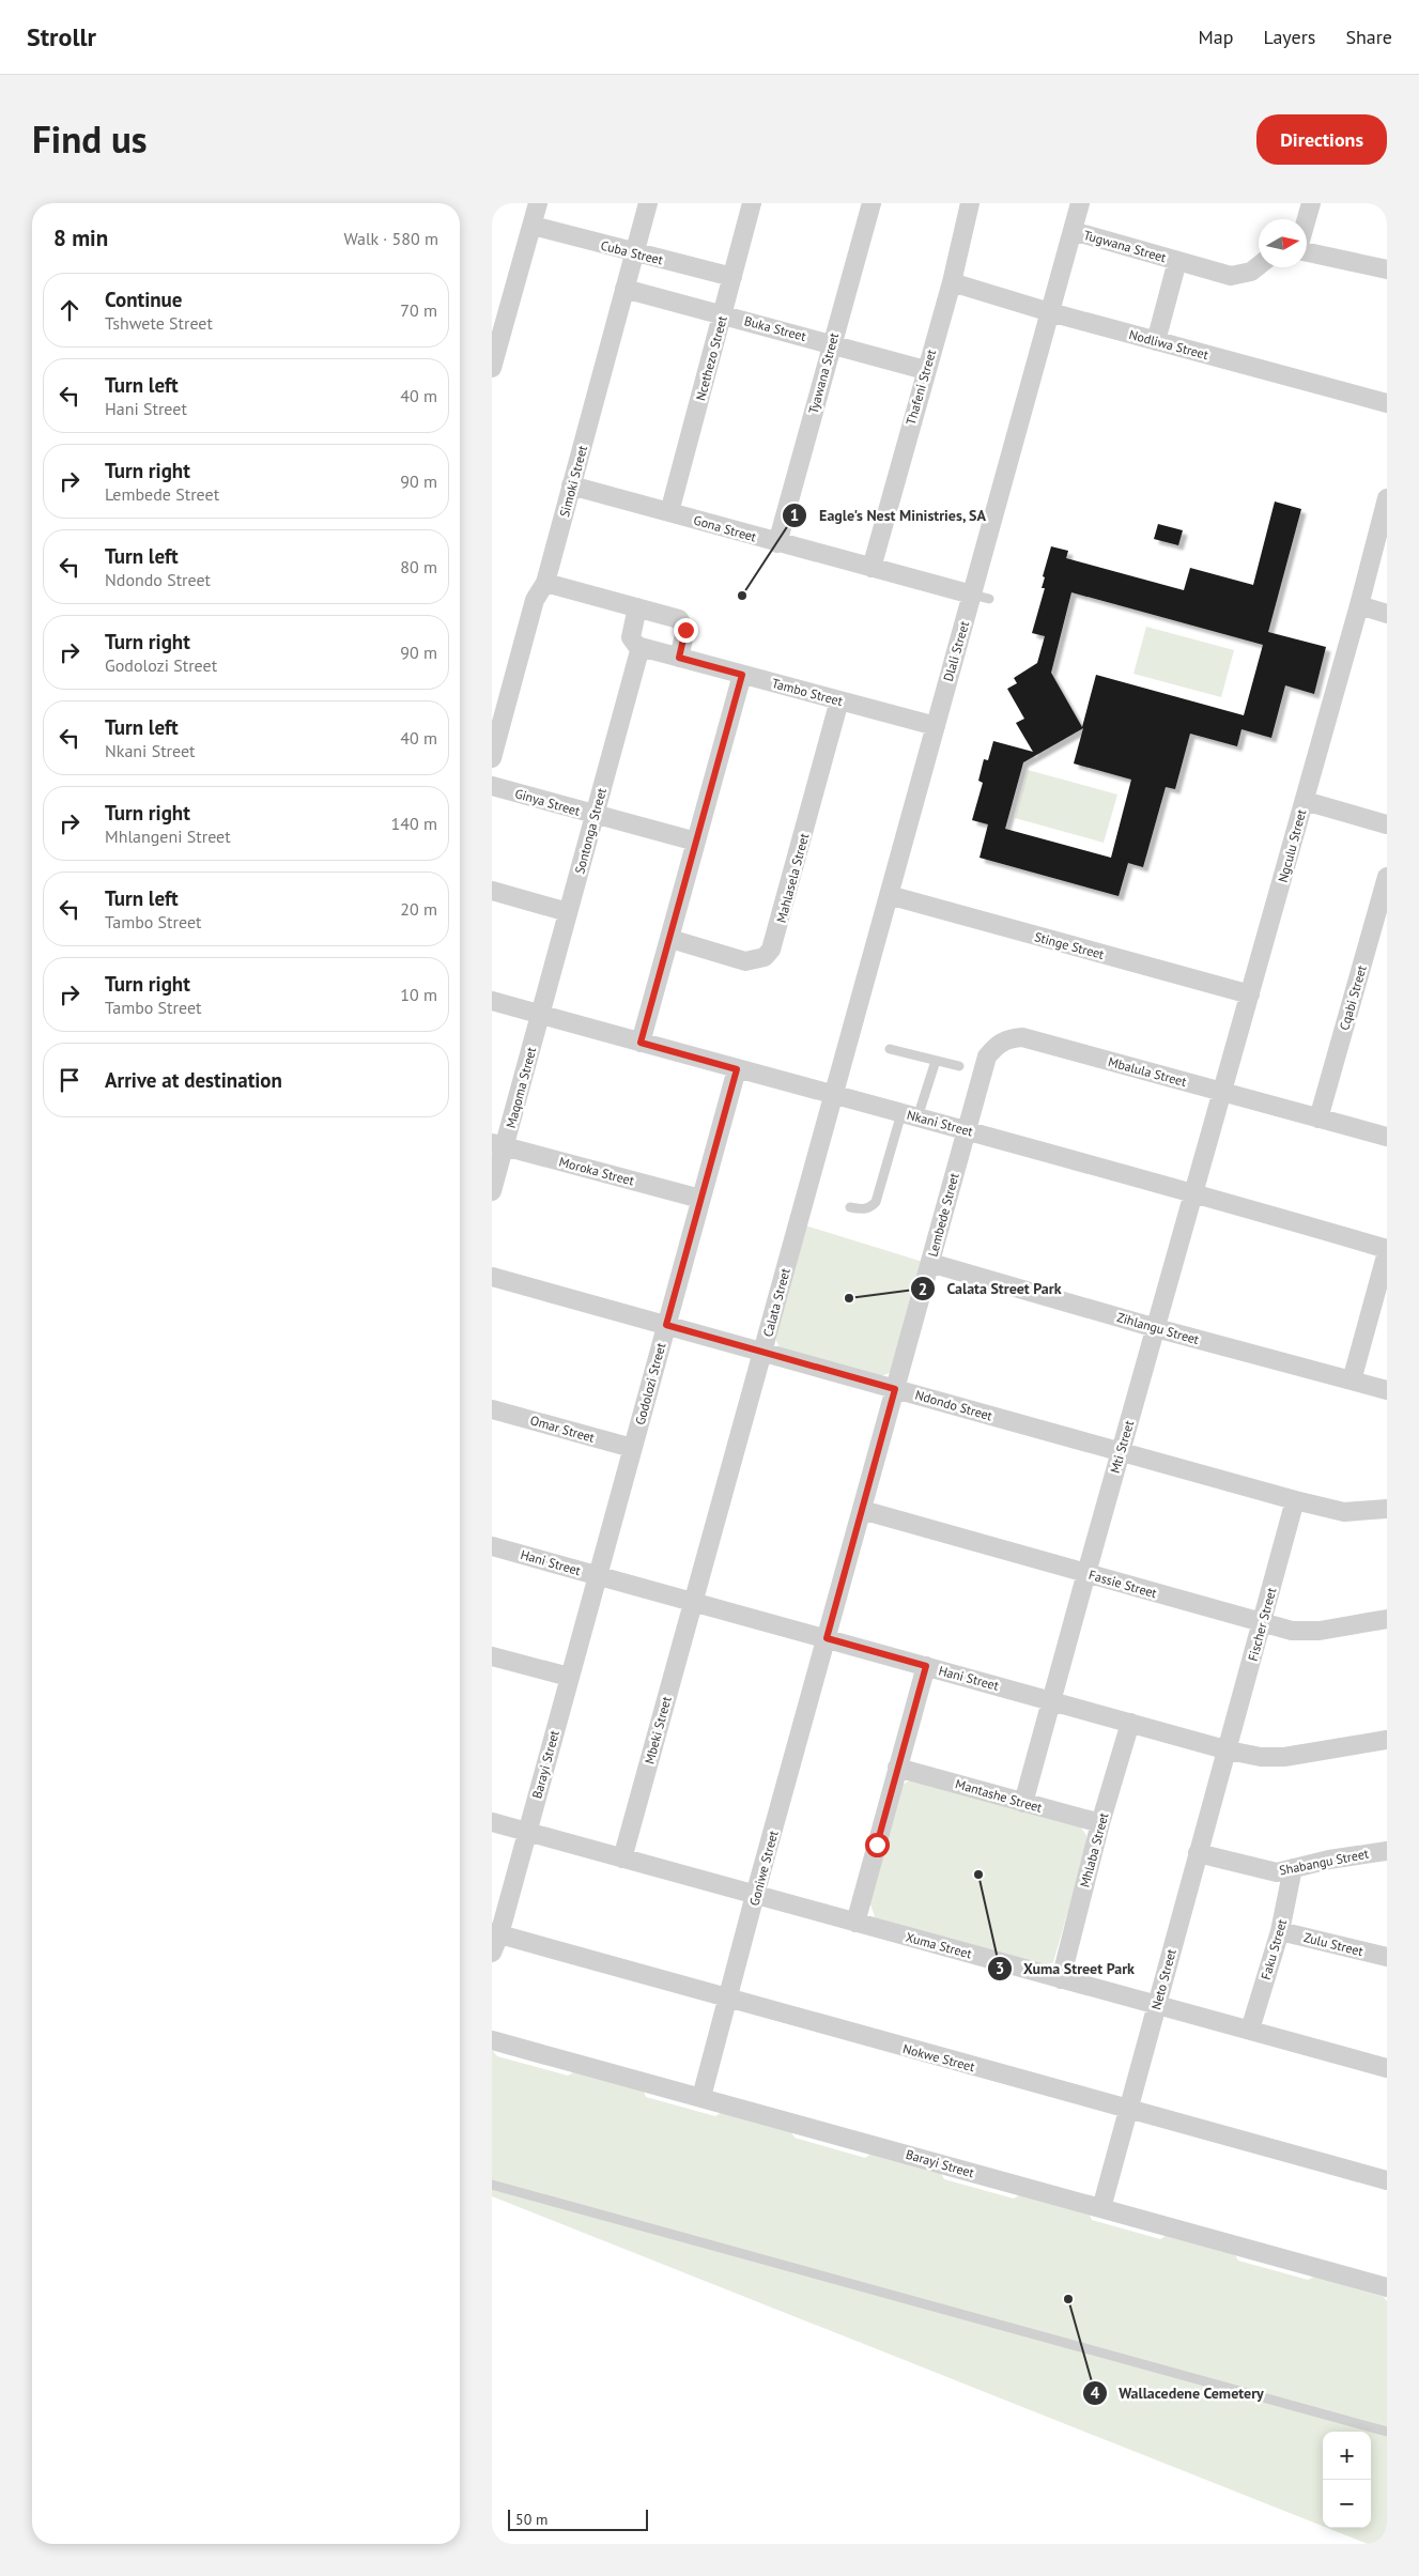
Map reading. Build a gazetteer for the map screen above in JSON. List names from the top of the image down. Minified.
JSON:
{"streets":{"street":["Tugwana Street","Cuba Street","Buka Street","Nodliwa Street","Ncethezo Street","Tyawana Street","Thafeni Street","Simoki Street","Gona Street","Dlali Street","Tambo Street","Ginya Street","Sontonga Street","Ngculu Street","Mahlasela Street","Stinge Street","Cqabi Street","Mbalula Street","Maqoma Street","Nkani Street","Moroka Street","Lembede Street","Calata Street","Zihlangu Street","Godolozi Street","Ndondo Street","Omar Street","Mti Street","Hani Street","Fassie Street","Fischer Street","Mbeki Street","Barayi Street","Mantashe Street","Mhlaba Street","Shabangu Street","Goniwe Street","Zulu Street","Xuma Street","Faku Street","Neto Street","Nokwe Street"]},"crossings":[["Tugwana Street","Nodliwa Street"],["Tugwana Street","Dlali Street"],["Cuba Street","Ncethezo Street"],["Cuba Street","Simoki Street"],["Buka Street","Ncethezo Street"],["Buka Street","Tyawana Street"],["Buka Street","Thafeni Street"],["Buka Street","Simoki Street"],["Nodliwa Street","Thafeni Street"],["Nodliwa Street","Dlali Street"],["Ncethezo Street","Gona Street"],["Tyawana Street","Gona Street"],["Thafeni Street","Gona Street"],["Simoki Street","Gona Street"],["Gona Street","Dlali Street"],["Dlali Street","Tambo Street"],["Dlali Street","Stinge Street"],["Dlali Street","Nkani Street"],["Dlali Street","Calata Street"],["Tambo Street","Sontonga Street"],["Tambo Street","Mahlasela Street"],["Ginya Street","Sontonga Street"],["Sontonga Street","Maqoma Street"],["Sontonga Street","Nkani Street"],["Ngculu Street","Stinge Street"],["Ngculu Street","Mbalula Street"],["Ngculu Street","Nkani Street"],["Ngculu Street","Mti Street"],["Cqabi Street","Mbalula Street"],["Mbalula Street","Nkani Street"],["Mbalula Street","Lembede Street"],["Maqoma Street","Nkani Street"],["Maqoma Street","Moroka Street"],["Nkani Street","Lembede Street"],["Nkani Street","Calata Street"],["Nkani Street","Godolozi Street"],["Nkani Street","Mti Street"],["Moroka Street","Godolozi Street"],["Lembede Street","Zihlangu Street"],["Lembede Street","Ndondo Street"],["Lembede Street","Hani Street"],["Lembede Street","Fassie Street"],["Lembede Street","Goniwe Street"],["Calata Street","Ndondo Street"],["Calata Street","Hani Street"],["Calata Street","Mbeki Street"],["Zihlangu Street","Mti Street"],["Godolozi Street","Ndondo Street"],["Godolozi Street","Omar Street"],["Godolozi Street","Hani Street"],["Godolozi Street","Barayi Street"],["Ndondo Street","Mti Street"],["Ndondo Street","Fischer Street"],["Mti Street","Hani Street"],["Mti Street","Fassie Street"],["Mti Street","Mantashe Street"],["Hani Street","Fischer Street"],["Hani Street","Mbeki Street"],["Hani Street","Barayi Street"],["Hani Street","Mhlaba Street"],["Hani Street","Goniwe Street"],["Hani Street","Neto Street"],["Fassie Street","Fischer Street"],["Fischer Street","Neto Street"],["Mbeki Street","Xuma Street"],["Barayi Street","Goniwe Street"],["Barayi Street","Xuma Street"],["Barayi Street","Neto Street"],["Barayi Street","Nokwe Street"],["Mantashe Street","Mhlaba Street"],["Mhlaba Street","Xuma Street"],["Shabangu Street","Faku Street"],["Shabangu Street","Neto Street"],["Goniwe Street","Xuma Street"],["Goniwe Street","Nokwe Street"],["Zulu Street","Faku Street"],["Xuma Street","Faku Street"],["Xuma Street","Neto Street"],["Neto Street","Nokwe Street"]],"places":["Eagle's Nest Ministries, SA","Calata Street Park","Xuma Street Park","Wallacedene Cemetery"],"scale_bar":"50 m","north":"right","page":{"header":"Strollr","nav":["Map","Layers","Share"],"title":"Find us","buttons":"Directions","heading":["8 min","Walk · 580 m"],"list":[["Continue","Tshwete Street","70 m"],["Turn left","Hani Street","40 m"],["Turn right","Lembede Street","90 m"],["Turn left","Ndondo Street","80 m"],["Turn right","Godolozi Street","90 m"],["Turn left","Nkani Street","40 m"],["Turn right","Mhlangeni Street","140 m"],["Turn left","Tambo Street","20 m"],["Turn right","Tambo Street","10 m"],"Arrive at destination"],"map_buttons":["+","−"],"scale":"50 m"}}
